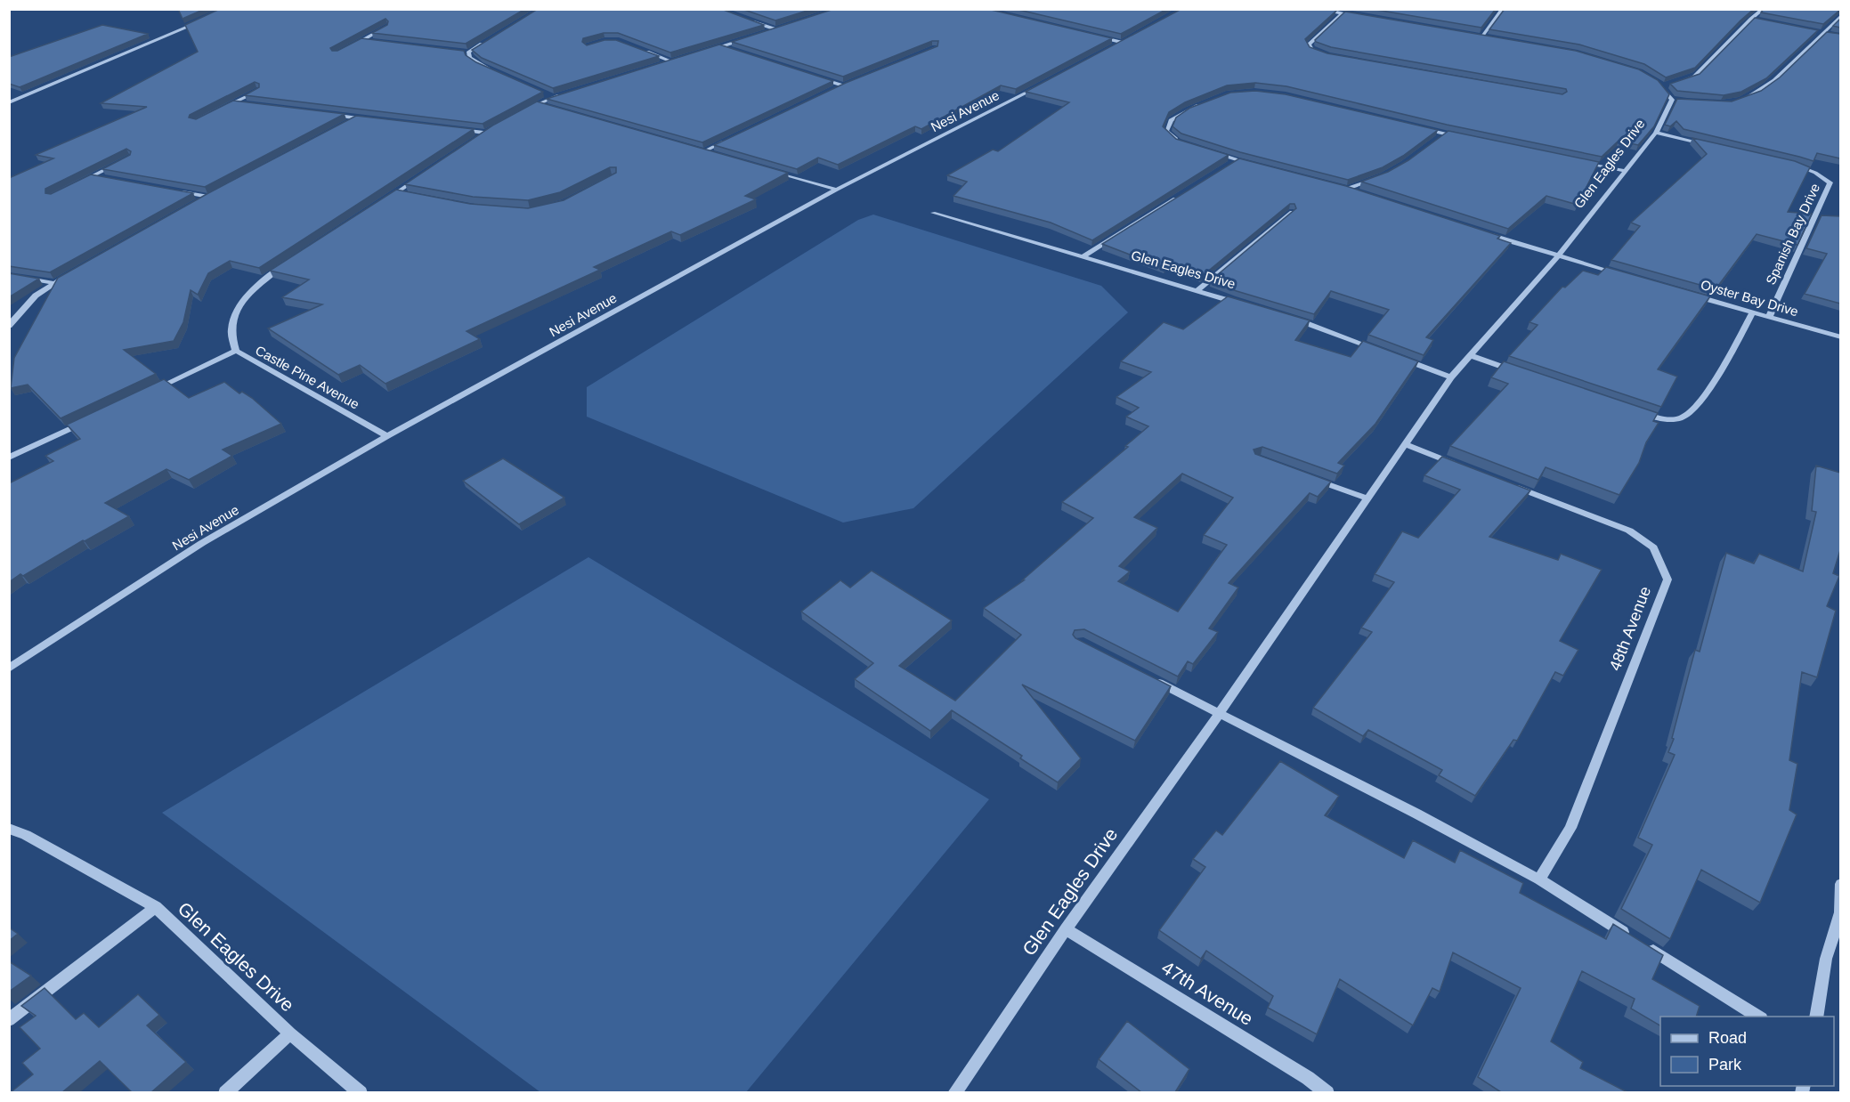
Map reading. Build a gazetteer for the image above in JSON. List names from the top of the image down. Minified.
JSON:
{"streets":{"street":["Nesi Avenue","Glen Eagles Drive","Spanish Bay Drive","Oyster Bay Drive","Castle Pine Avenue","48th Avenue","47th Avenue"]},"crossings":[["Nesi Avenue","Castle Pine Avenue"],["Glen Eagles Drive","47th Avenue"],["Spanish Bay Drive","Oyster Bay Drive"]],"legend":["Road","Park"]}
